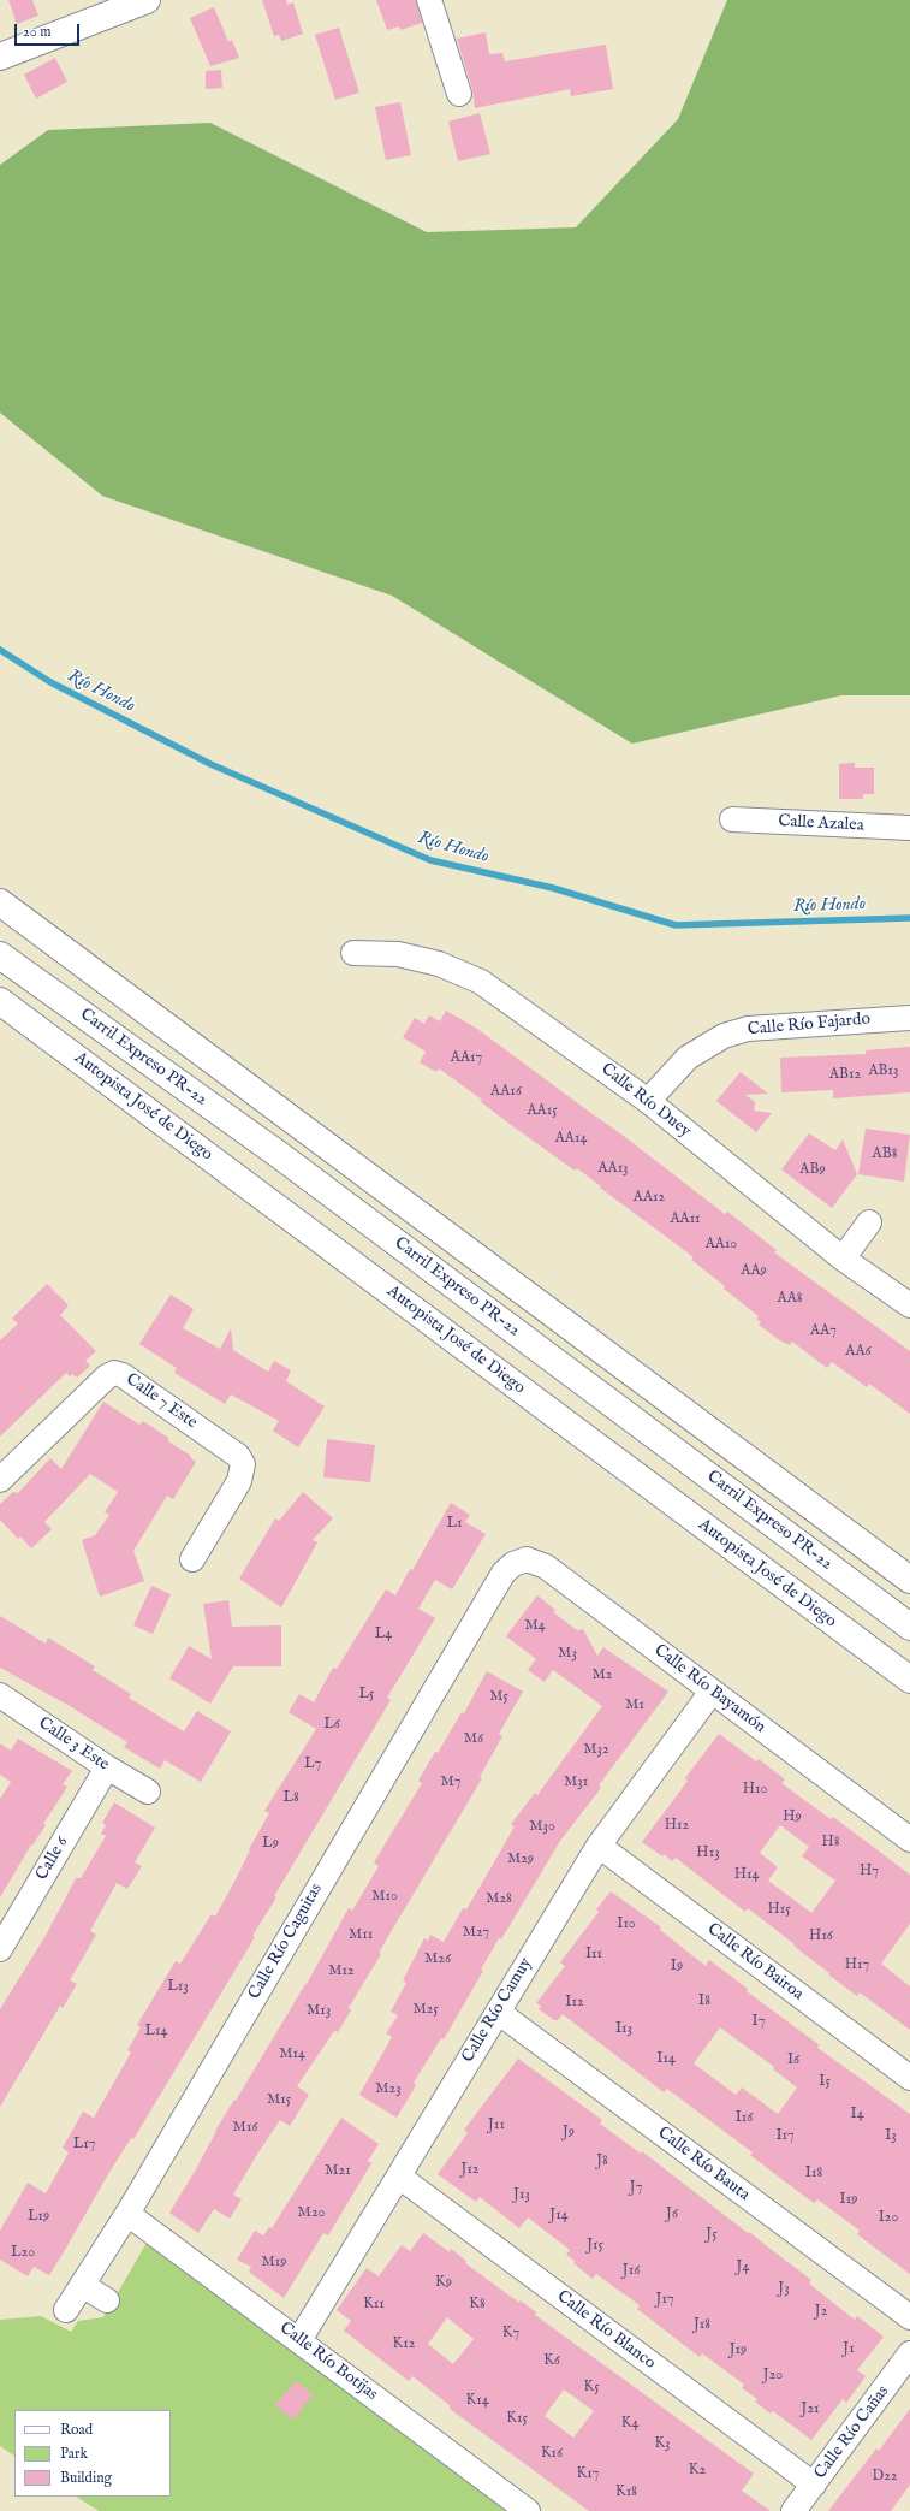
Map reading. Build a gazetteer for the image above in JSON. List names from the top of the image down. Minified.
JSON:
{"streets":{"main road":["Carril Expreso PR-22","Autopista José de Diego"],"street":["Calle Azalea","Calle Río Fajardo","Calle Río Duey","Calle 7 Este","Calle Río Bayamón","Calle 3 Este","Calle 6","Calle Río Caguitas","Calle Río Bairoa","Calle Río Camuy","Calle Río Bauta","Calle Río Blanco","Calle Río Botijas","Calle Río Cañas"]},"crossings":[["Calle Río Fajardo","Calle Río Duey"],["Calle Río Bayamón","Calle Río Caguitas"],["Calle Río Bayamón","Calle Río Camuy"],["Calle 3 Este","Calle 6"],["Calle Río Caguitas","Calle Río Botijas"],["Calle Río Bairoa","Calle Río Camuy"],["Calle Río Camuy","Calle Río Bauta"],["Calle Río Camuy","Calle Río Blanco"],["Calle Río Camuy","Calle Río Botijas"],["Calle Río Blanco","Calle Río Cañas"]],"water":["Río Hondo"],"house_numbers":["AA17","AB13","AB12","AA16","AA15","AA14","AB8","AA13","AB9","AA12","AA11","AA10","AA9","AA8","AA7","AA6","L1","M4","L4","M3","M2","L5","M5","M1","L6","M6","M32","L7","M7","M31","H10","L8","H9","H12","M30","H8","L9","H13","M29","H7","H14","M10","M28","H15","I10","M27","M11","H16","I11","M26","H17","I9","M12","L13","I8","I12","M25","M13","I7","I13","L14","M14","I14","I6","I5","M23","M15","I4","I16","J11","M16","J9","I17","I3","L17","J8","J12","M21","I18","J7","J13","I19","M20","J6","J14","L19","I20","J5","J15","L20","M19","J4","J16","K9","J3","J17","K11","K8","J2","J18","K7","K12","J1","J19","K6","J20","K5","K14","J21","K15","K4","K3","K16","K2","K17","D22","K18"],"legend":["Road","Park","Building"],"scale_bar":"20 m"}
